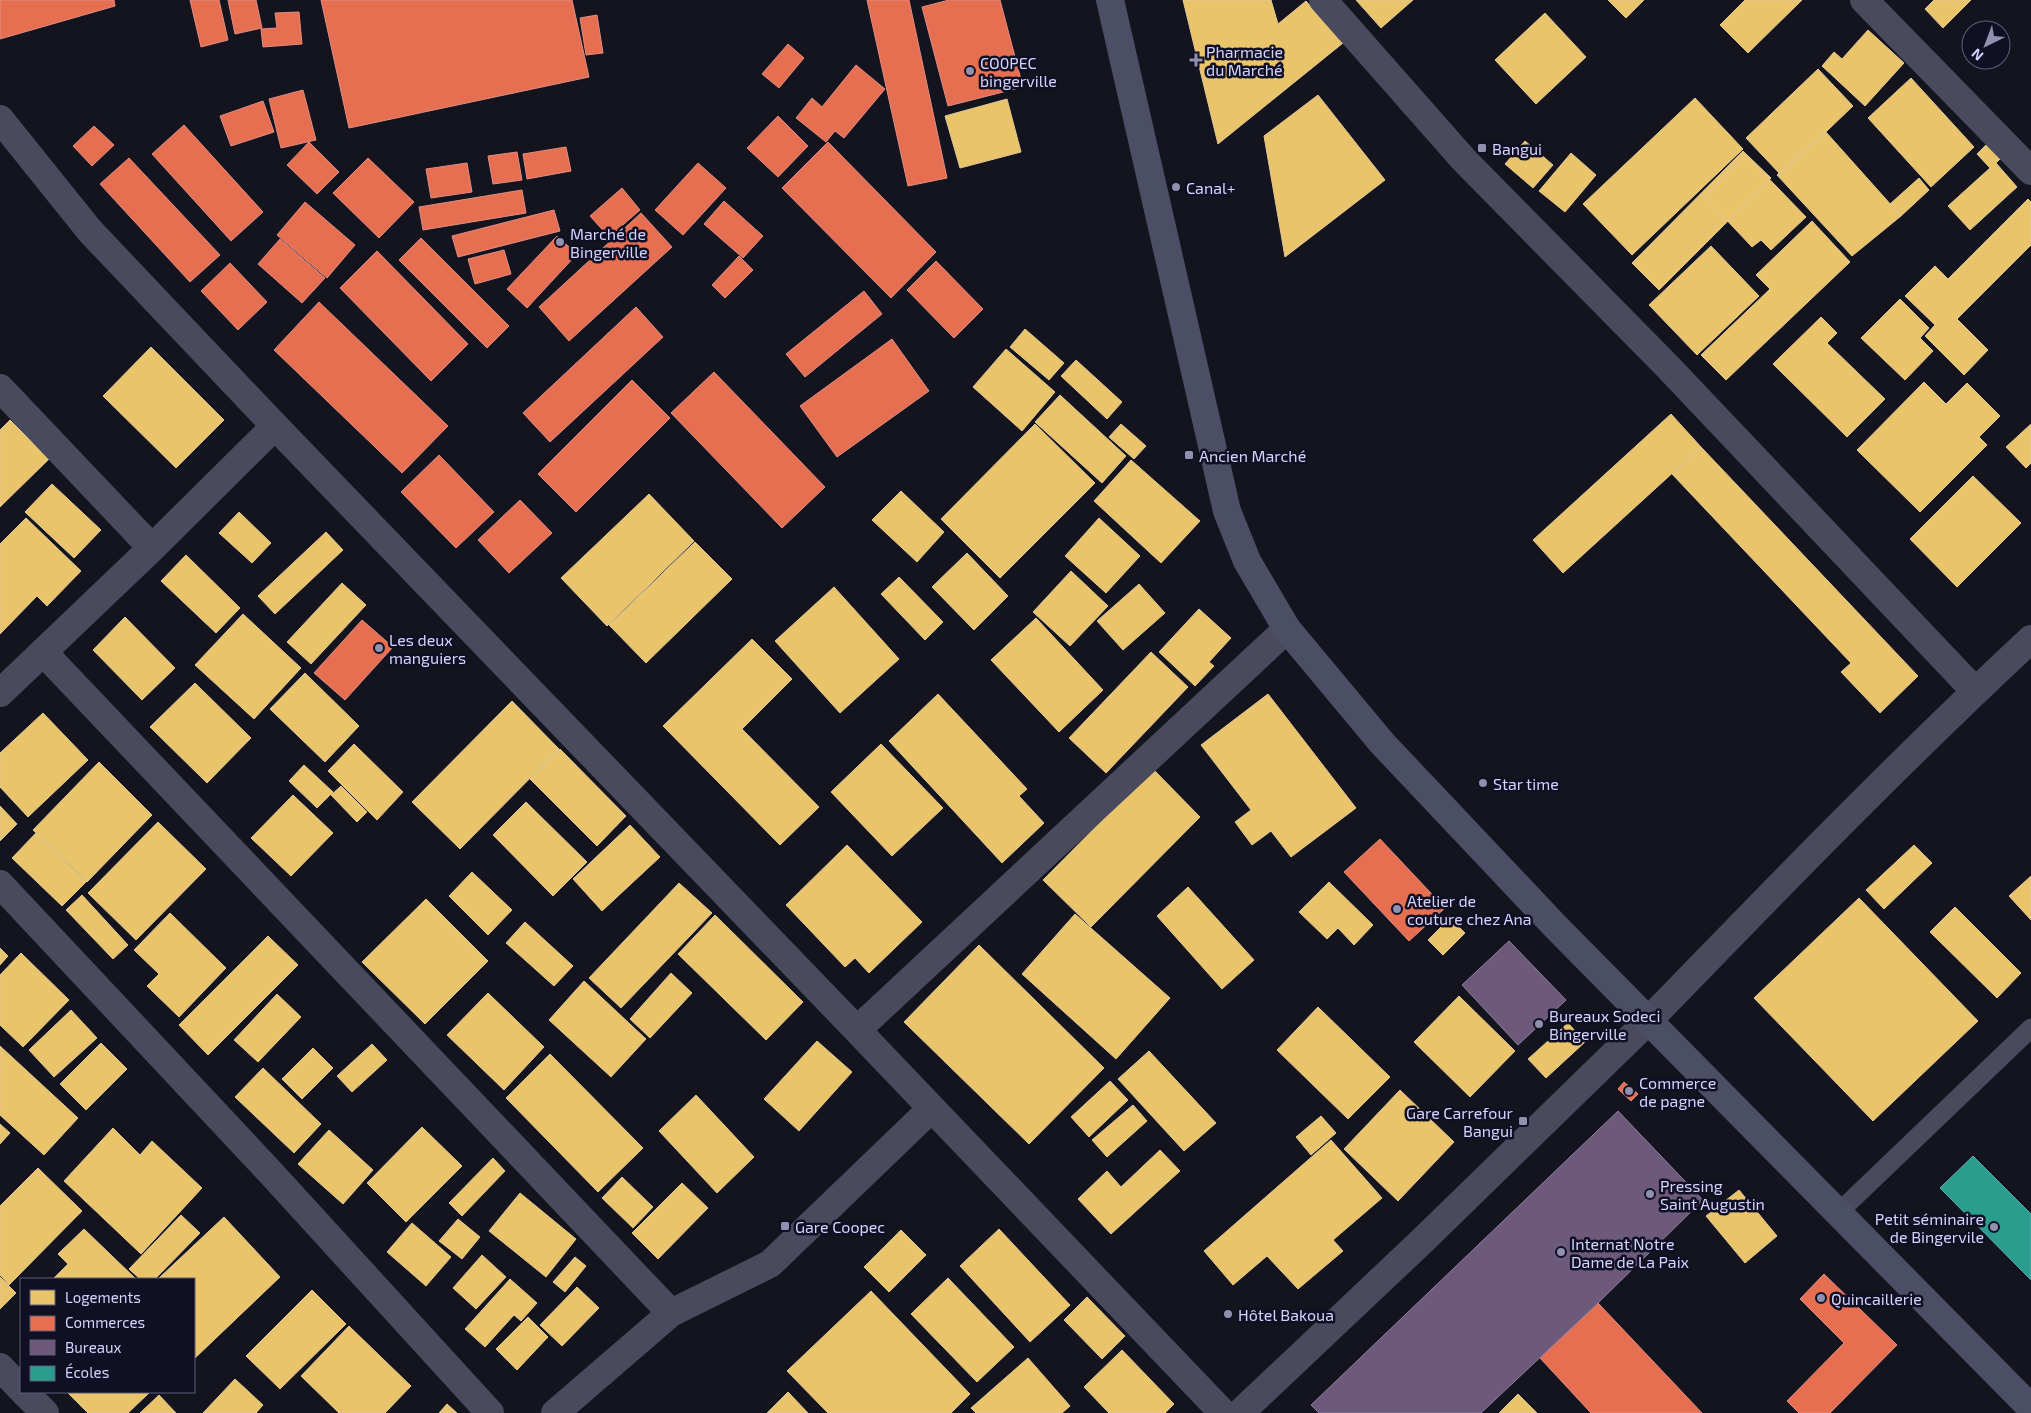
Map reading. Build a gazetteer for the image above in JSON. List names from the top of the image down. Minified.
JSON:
{"places":{"health":["Pharmacie du Marché"],"other":["CO0PEC bingerville","Canal+","Marché de Bingerville","Les deux manguiers","Star time","Atelier de couture chez Ana","Bureaux Sodeci Bingerville","Commerce de pagne","Pressing Saint Augustin","Petit séminaire de Bingervile","Internat Notre Dame de La Paix","Quincaillerie","Hôtel Bakoua"],"transit":["Bangui","Ancien Marché","Gare Carrefour Bangui","Gare Coopec"]},"legend":["Logements","Commerces","Bureaux","Écoles"],"north":"bottom left"}
